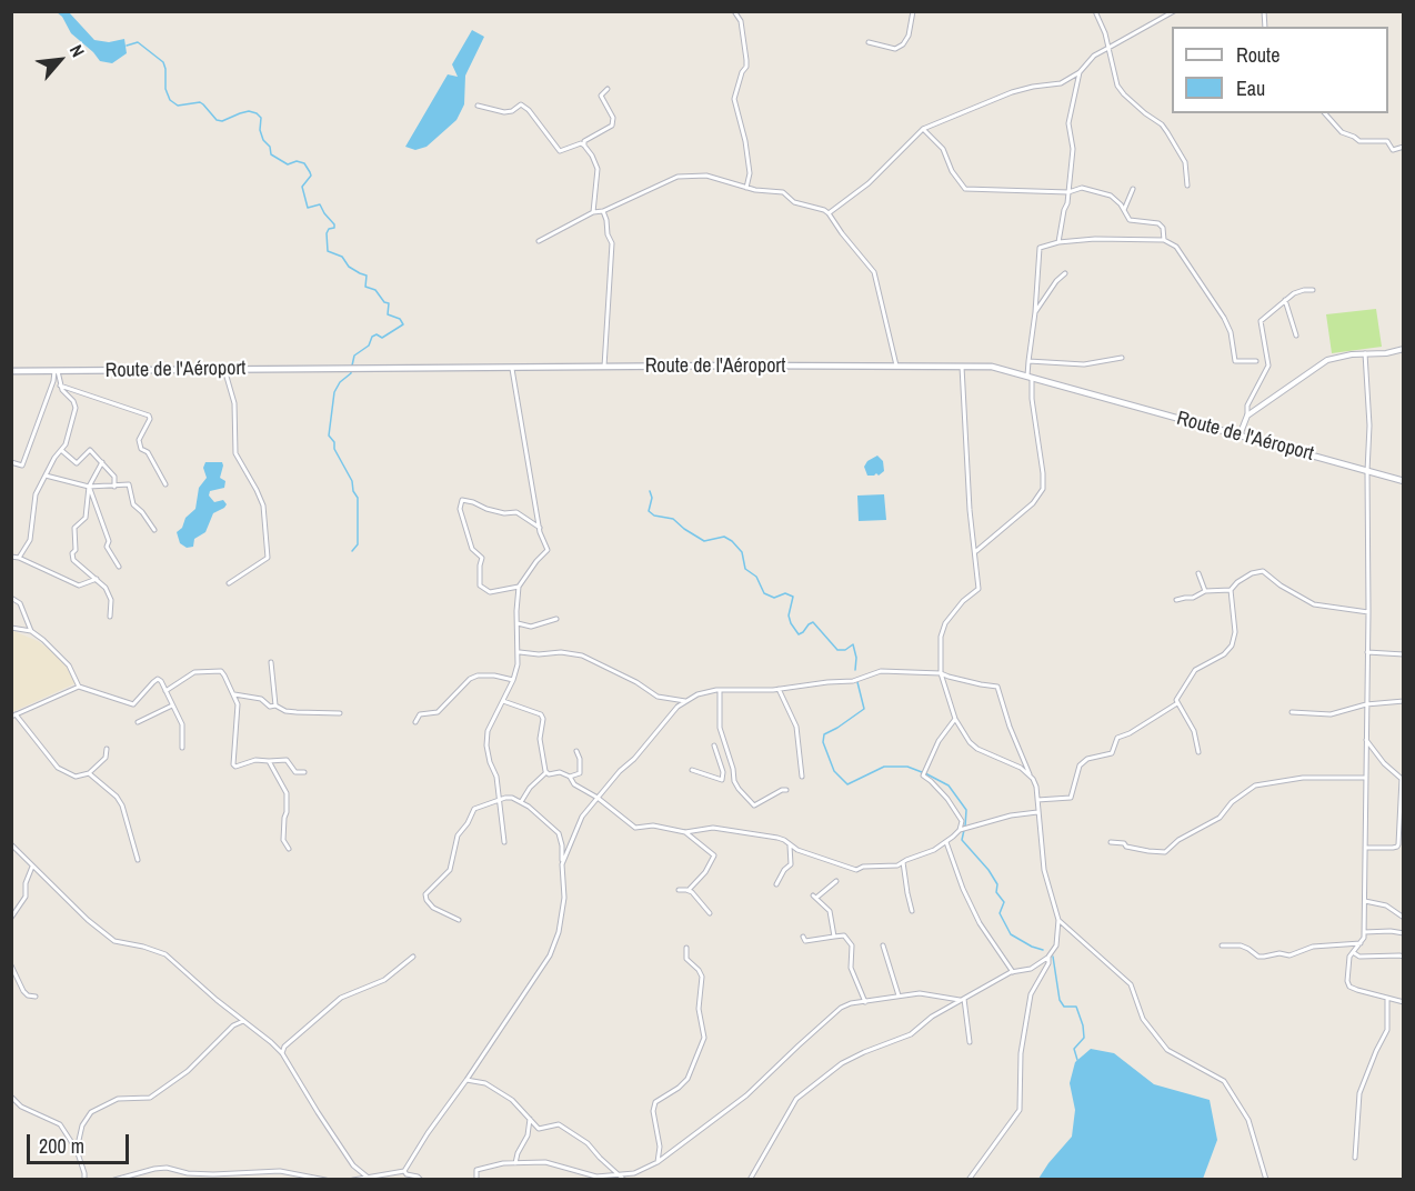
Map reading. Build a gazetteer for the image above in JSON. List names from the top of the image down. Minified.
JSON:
{"streets":{"main road":["Route de l'Aéroport"]},"legend":["Route","Eau"],"scale_bar":"200 m","north":"top right"}
